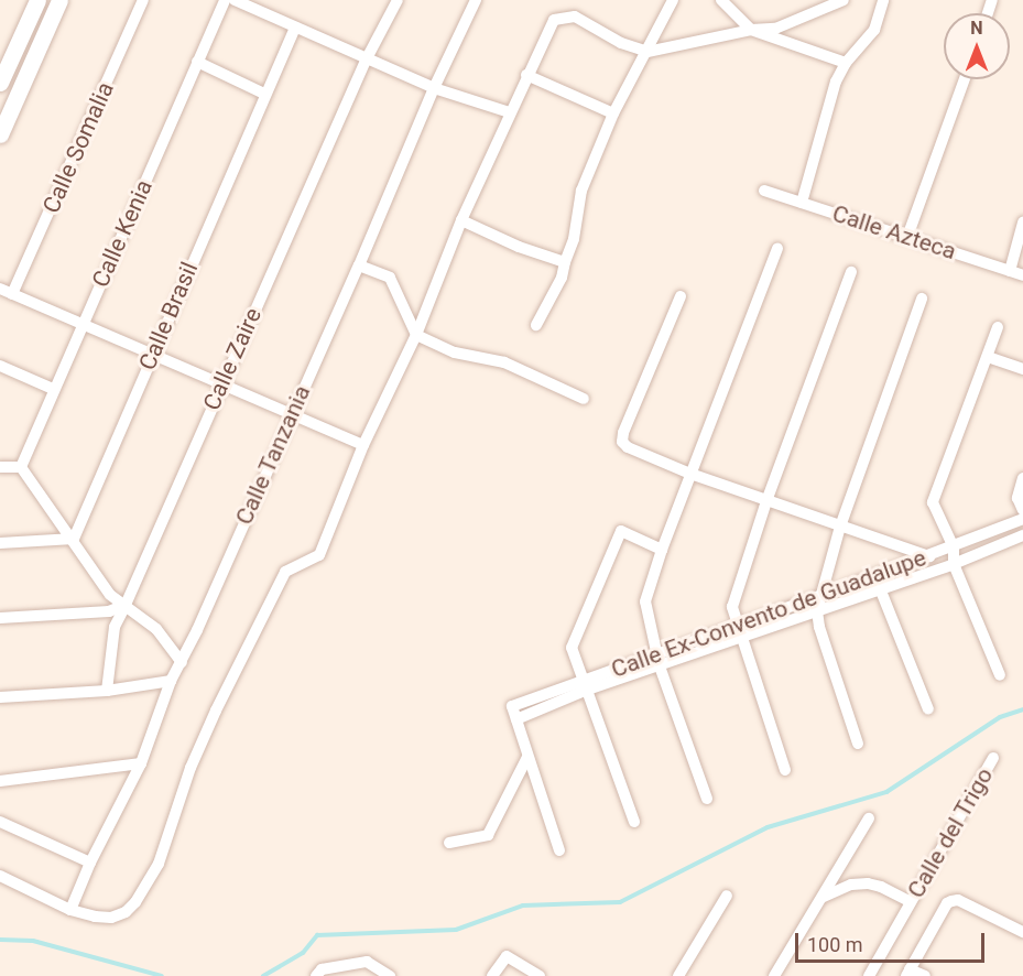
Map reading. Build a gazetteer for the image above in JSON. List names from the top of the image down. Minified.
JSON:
{"streets":{"street":["Calle Somalia","Calle Azteca","Calle Kenia","Calle Brasil","Calle Zaire","Calle Tanzania","Calle Ex-Convento de Guadalupe","Calle del Trigo"]},"scale_bar":"100 m","north":"top"}
